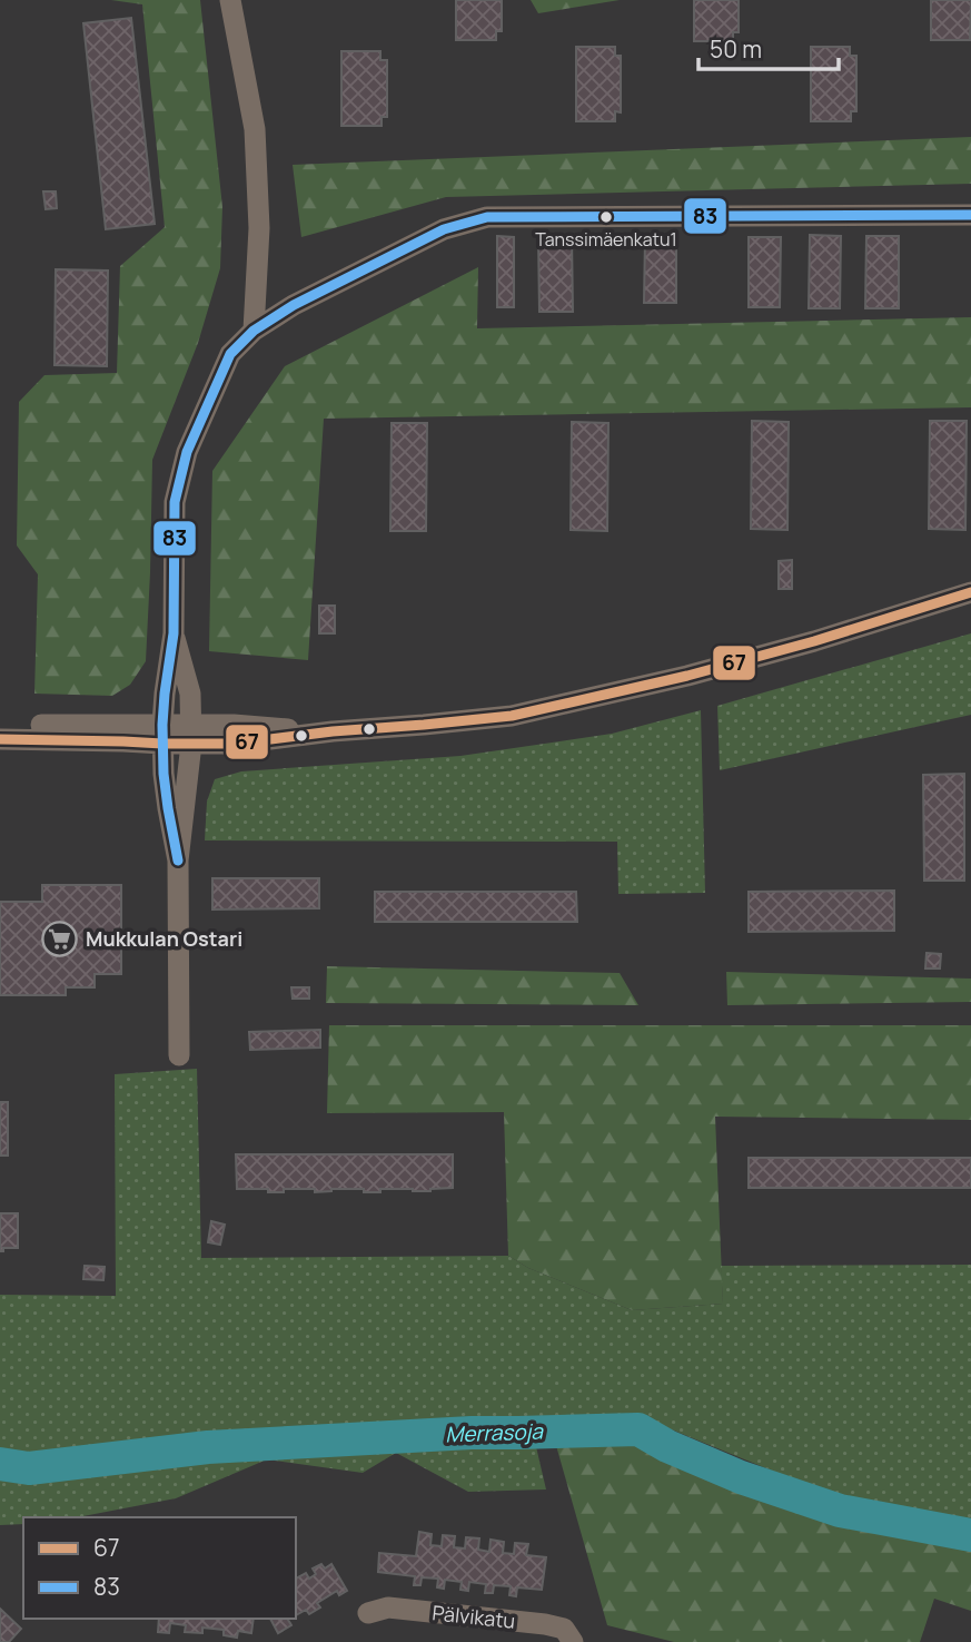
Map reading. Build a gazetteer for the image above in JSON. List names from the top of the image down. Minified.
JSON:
{"streets":{"street":["Pälvikatu"]},"water":["Merrasoja"],"places":{"other":["Tanssimäenkatu1"],"supermarket":["Mukkulan Ostari"]},"lines":["transit line 83","transit line 67"],"legend":["67","83"],"scale_bar":"50 m"}
